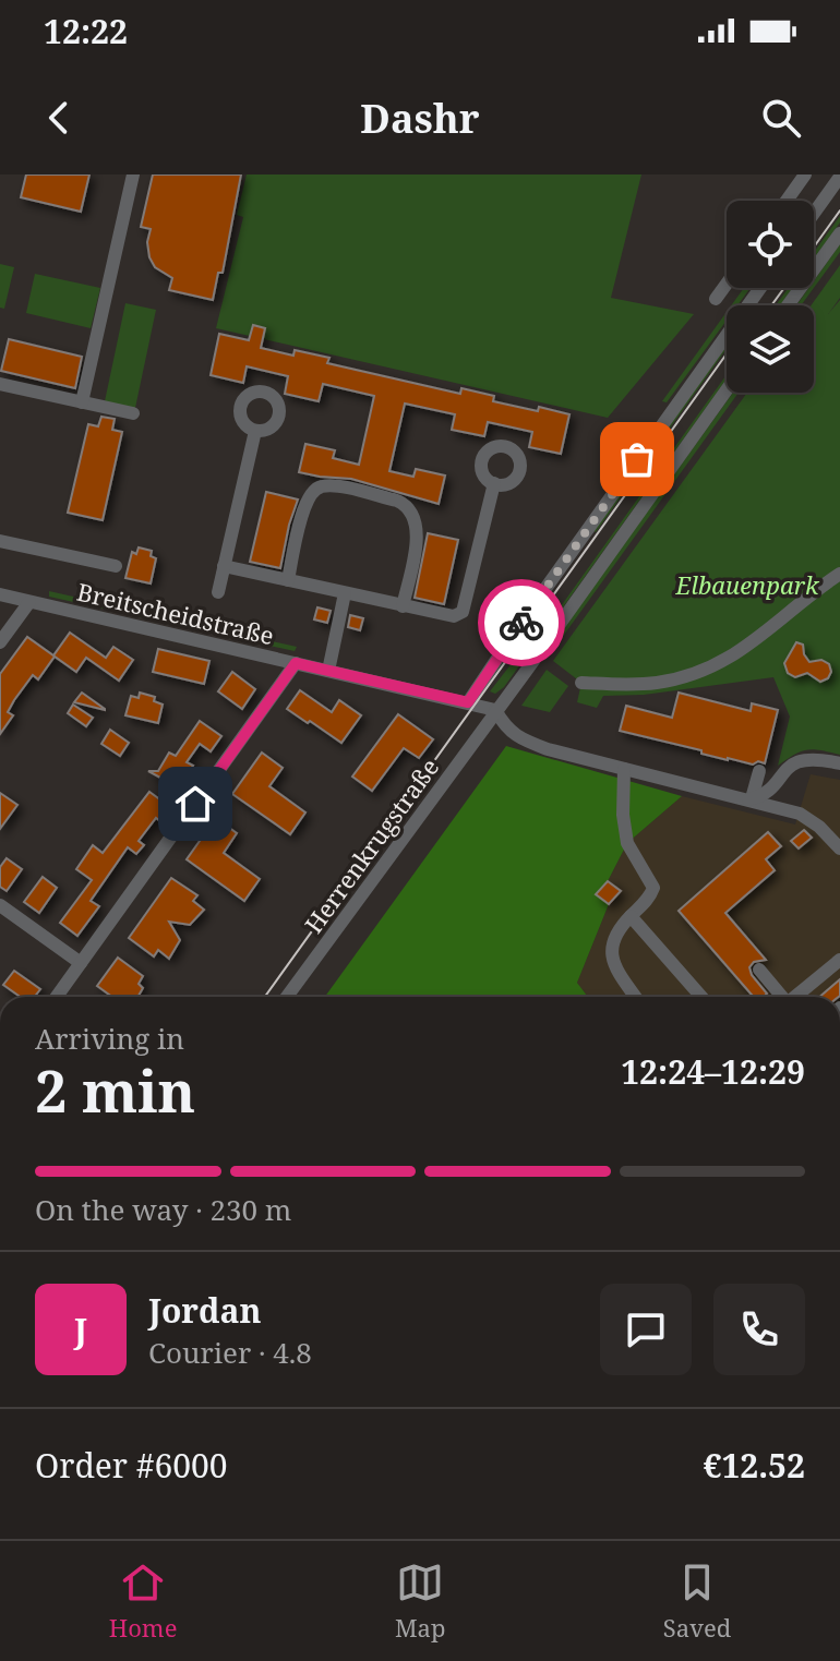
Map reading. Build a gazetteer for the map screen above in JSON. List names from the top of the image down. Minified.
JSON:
{"streets":{"street":["Breitscheidstraße","Herrenkrugstraße"]},"crossings":[["Breitscheidstraße","Herrenkrugstraße"]],"parks":["Elbauenpark"],"page":{"status":"12:22","header":"Dashr","heading":["2 min","Arriving in","12:24–12:29"],"panel":["Jordan","Courier · 4.8","Order #6000","€12.52"],"bar":"On the way · 230 m","round":"J","tabs":["Home","Map","Saved"]}}
